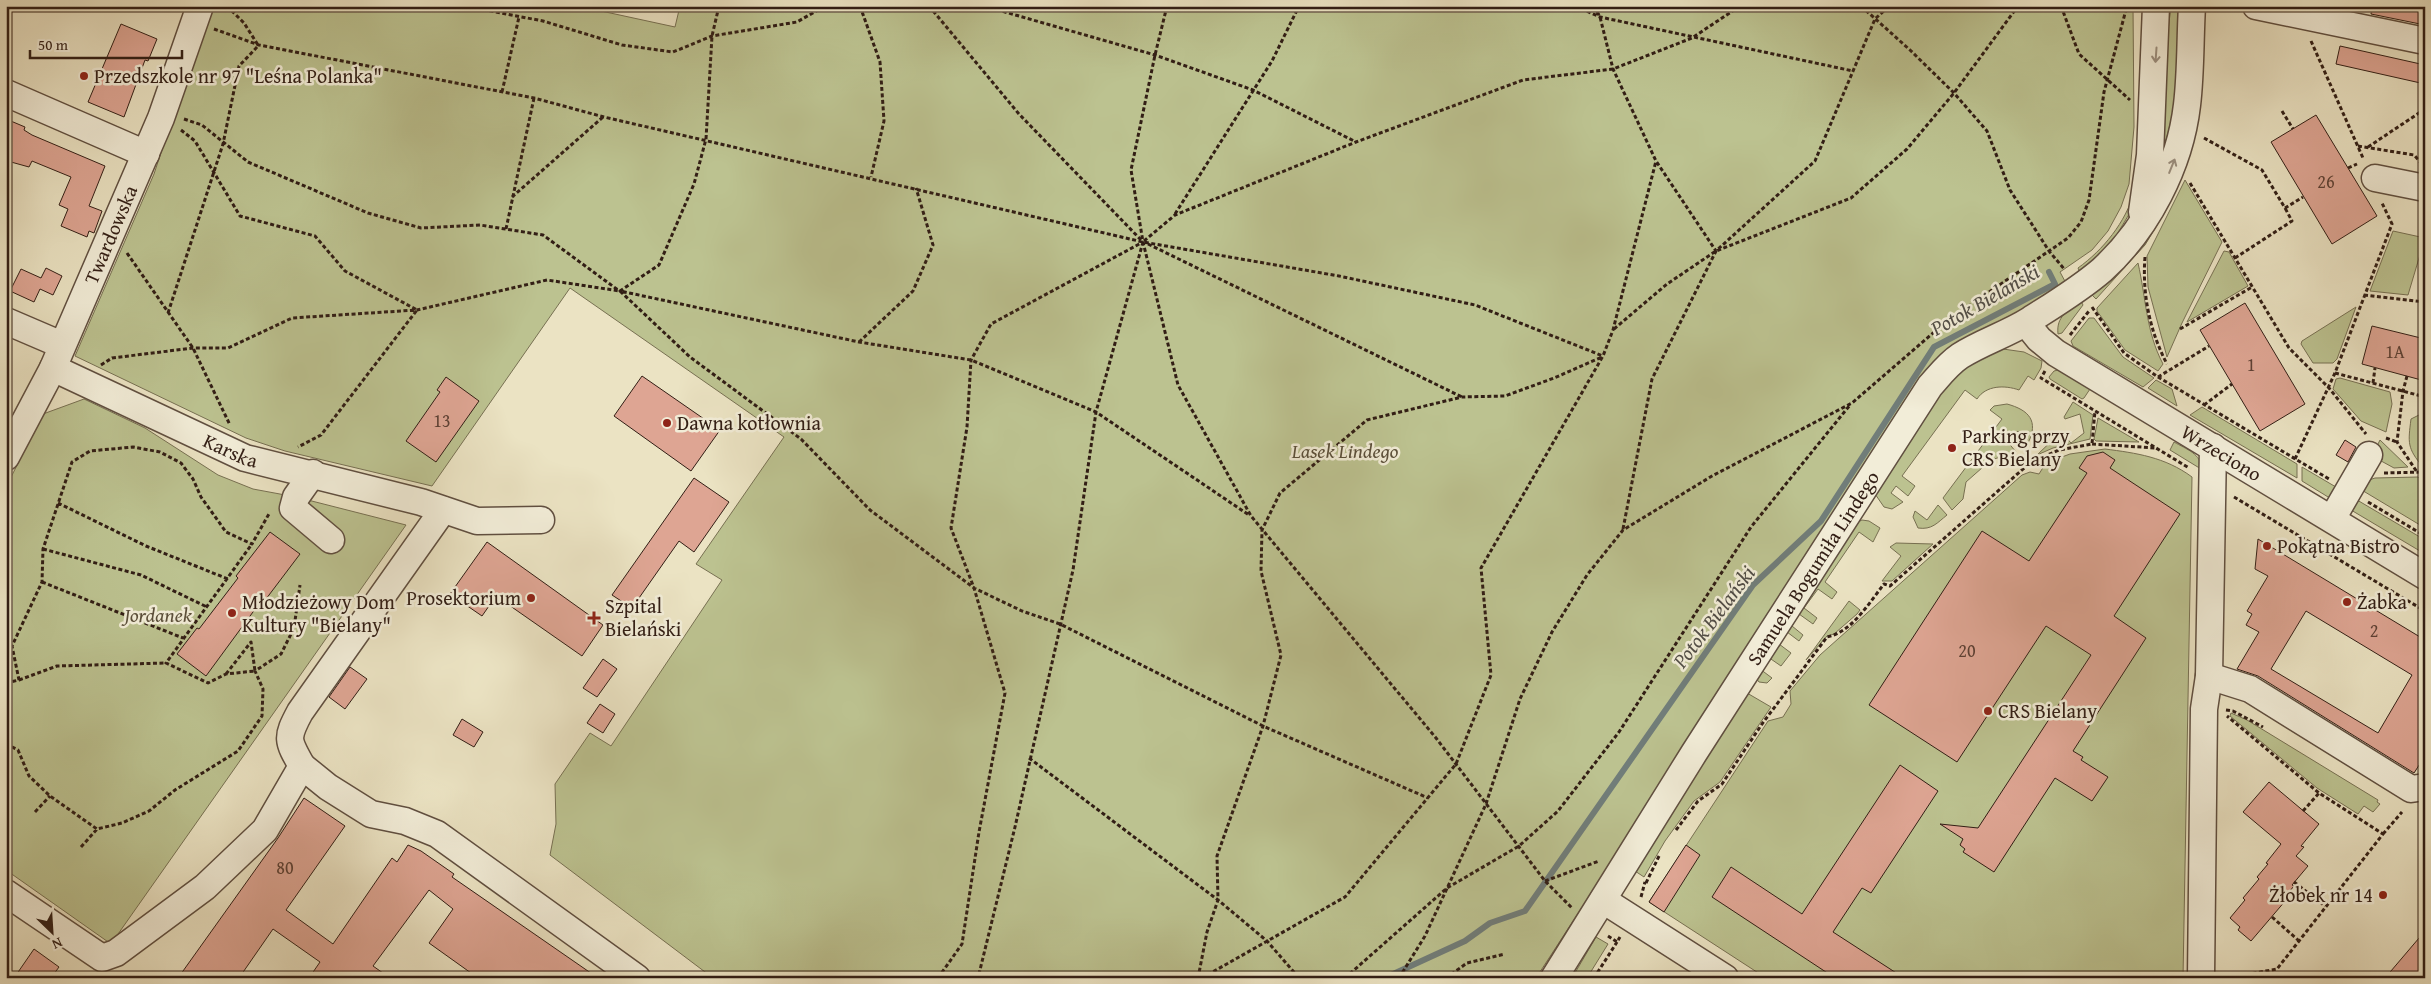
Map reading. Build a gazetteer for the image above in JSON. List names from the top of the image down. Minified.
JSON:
{"streets":{"street":["Twardowska","Karska","Wrzeciono","Samuela Bogumiła Lindego"]},"crossings":[["Twardowska","Karska"],["Wrzeciono","Samuela Bogumiła Lindego"]],"water":["Potok Bielański"],"parks":["Lasek Lindego","Jordanek"],"places":{"other":["Przedszkole nr 97 \"Leśna Polanka\"","Dawna kotłownia","Parking przy CRS Bielany","Pokątna Bistro","Prosektorium","Żabka","Młodzieżowy Dom Kultury \"Bielany\"","CRS Bielany","Żłobek nr 14"],"health":["Szpital Bielański"]},"house_numbers":["26","1A","1","13","2","20","80"],"scale_bar":"50 m","north":"bottom right"}
